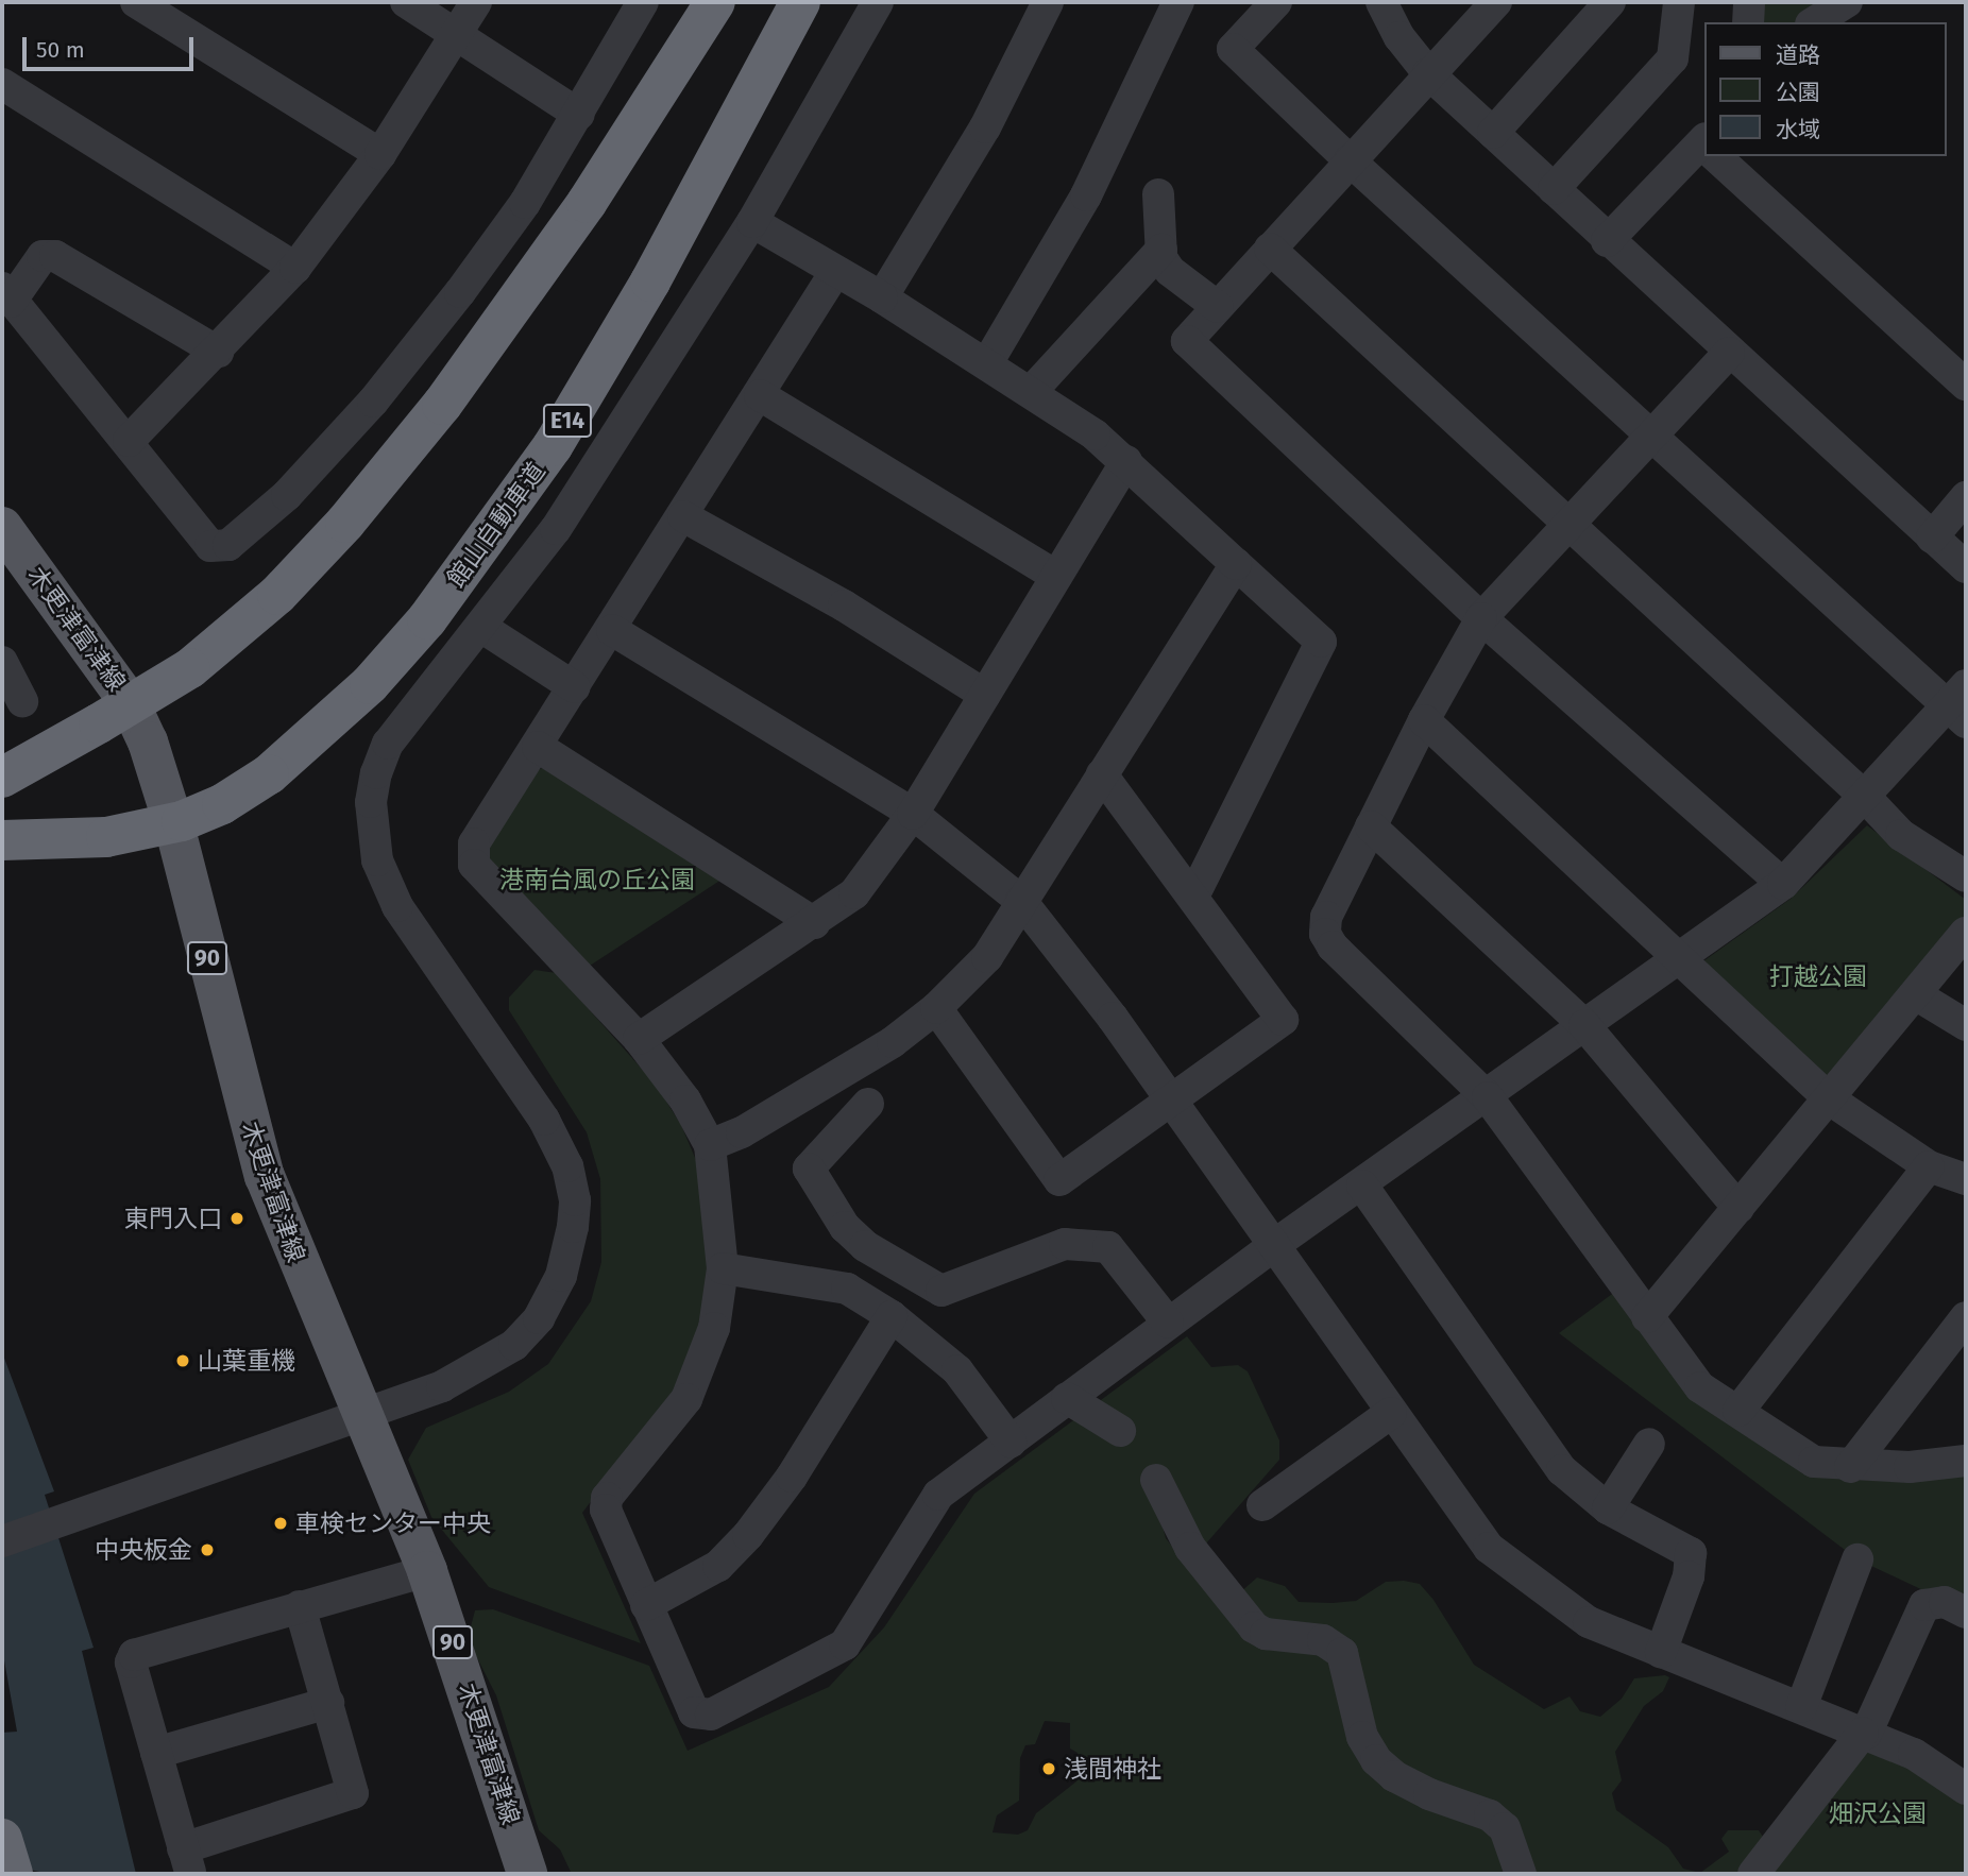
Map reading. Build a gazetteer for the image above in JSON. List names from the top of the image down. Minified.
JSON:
{"streets":{"highway":["E14","館山自動車道"],"main road":["木更津富津線","90"]},"parks":["港南台風の丘公園","打越公園","畑沢公園"],"places":["東門入口","山葉重機","車検センター中央","中央板金","浅間神社"],"legend":["道路","公園","水域"],"scale_bar":"50 m"}
